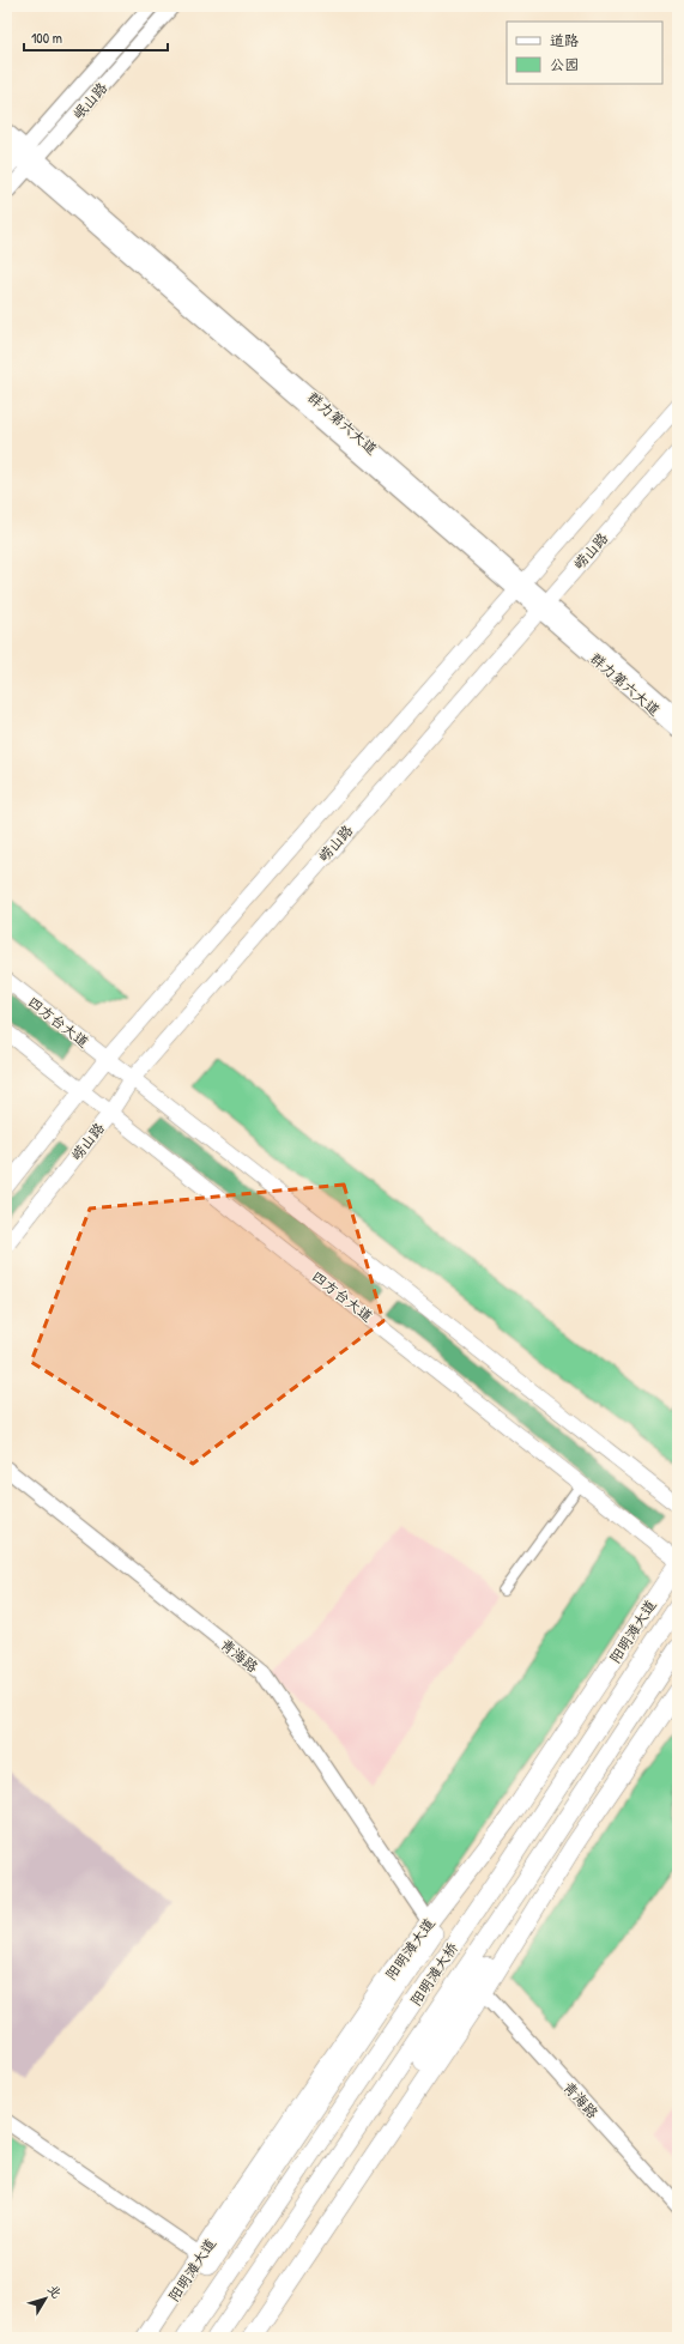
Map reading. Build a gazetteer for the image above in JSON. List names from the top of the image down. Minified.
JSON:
{"streets":{"highway":["阳明滩大道","阳明滩大桥"],"main road":["岷山路","群力第六大道","崂山路","四方台大道","青海路"]},"crossings":[["岷山路","群力第六大道"],["群力第六大道","崂山路"],["崂山路","四方台大道"],["四方台大道","阳明滩大道"],["阳明滩大道","青海路"]],"legend":["道路","公园"],"scale_bar":"100 m","north":"top right"}
